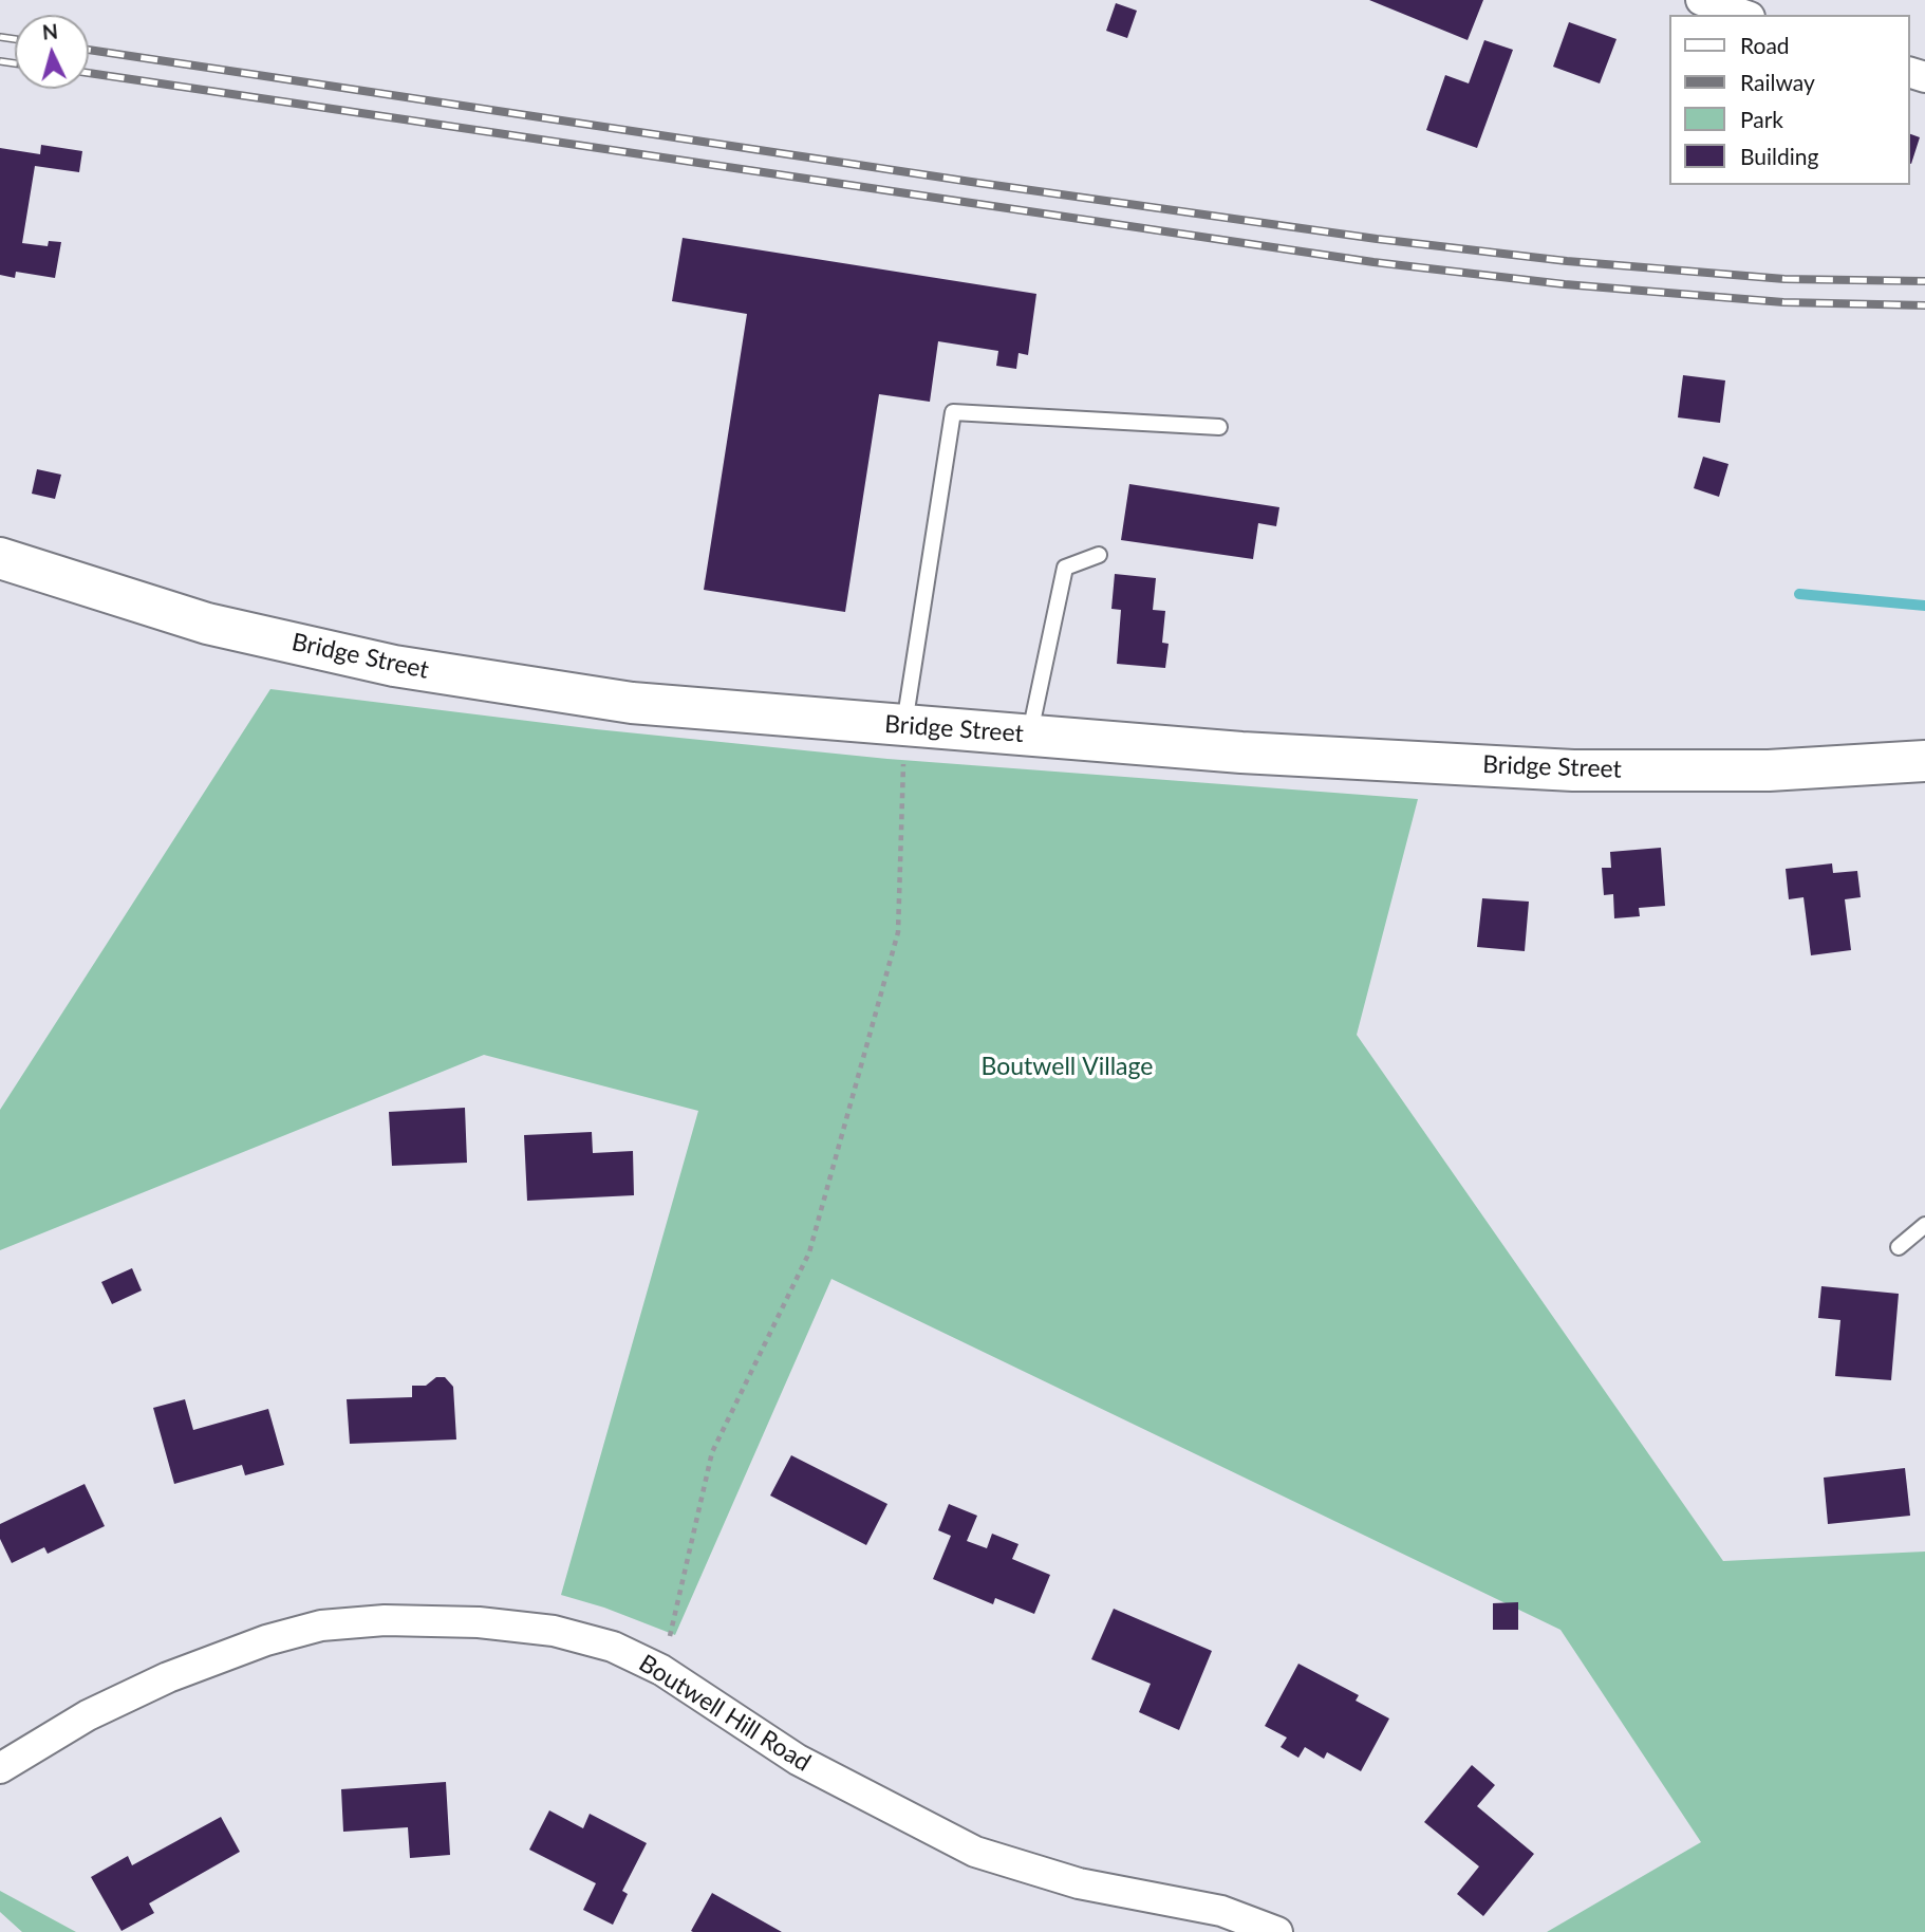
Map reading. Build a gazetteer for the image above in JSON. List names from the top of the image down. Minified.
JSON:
{"streets":{"main road":["Bridge Street"],"street":["Boutwell Hill Road"]},"parks":["Boutwell Village"],"legend":["Road","Railway","Park","Building"],"north":"top"}
